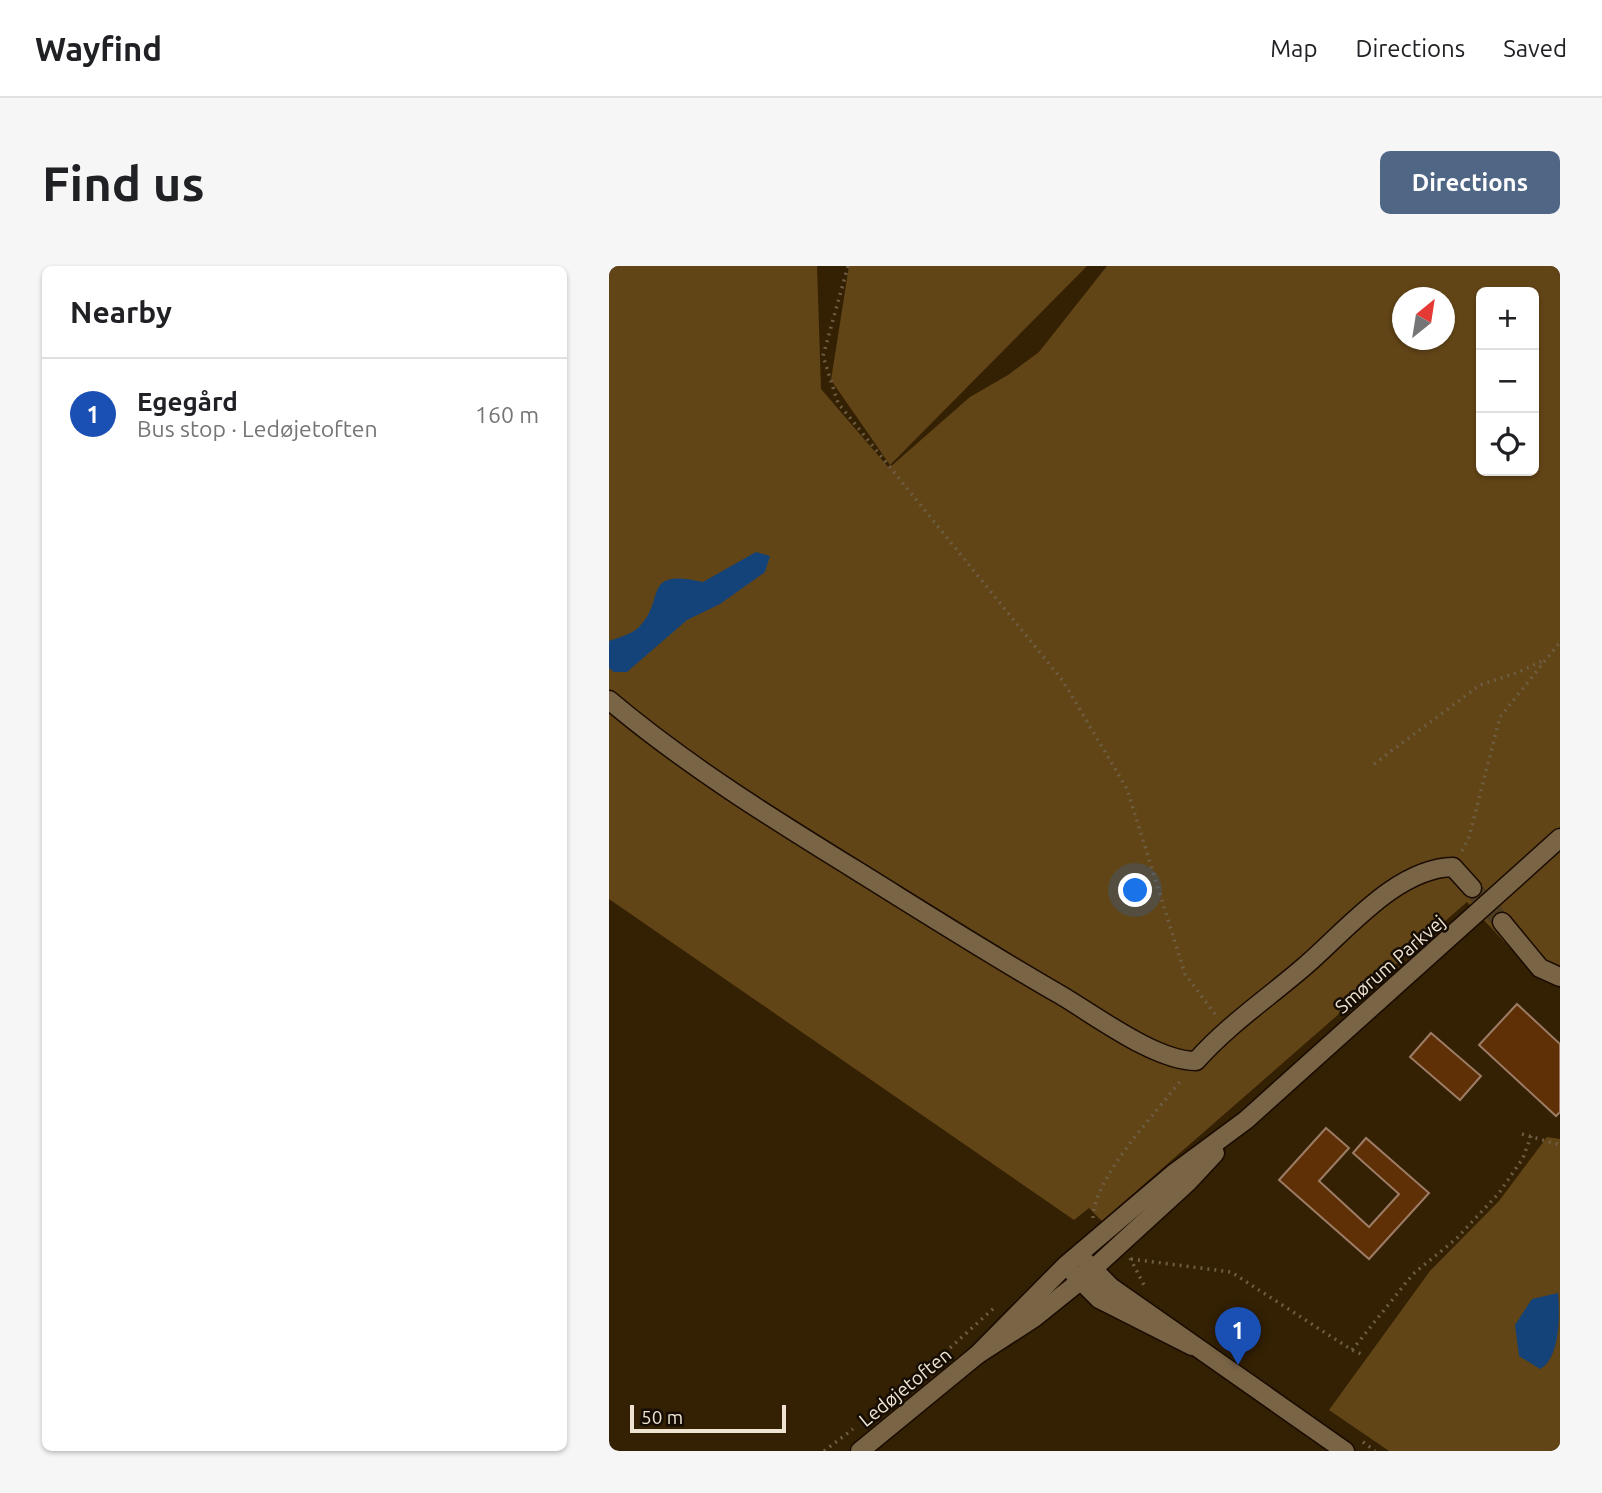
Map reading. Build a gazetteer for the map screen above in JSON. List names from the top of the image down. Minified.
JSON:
{"streets":{"street":["Smørum Parkvej","Ledøjetoften"]},"crossings":[["Smørum Parkvej","Ledøjetoften"]],"scale_bar":"50 m","north":"top right","page":{"header":"Wayfind","nav":["Map","Directions","Saved"],"buttons":"Directions","title":"Find us","heading":"Nearby","map_buttons":["+","−"],"list":[{"mark":"1","name":"Egegård","note":"Bus stop · Ledøjetoften","value":"160 m"}],"pins":"1","scale":"50 m"}}
